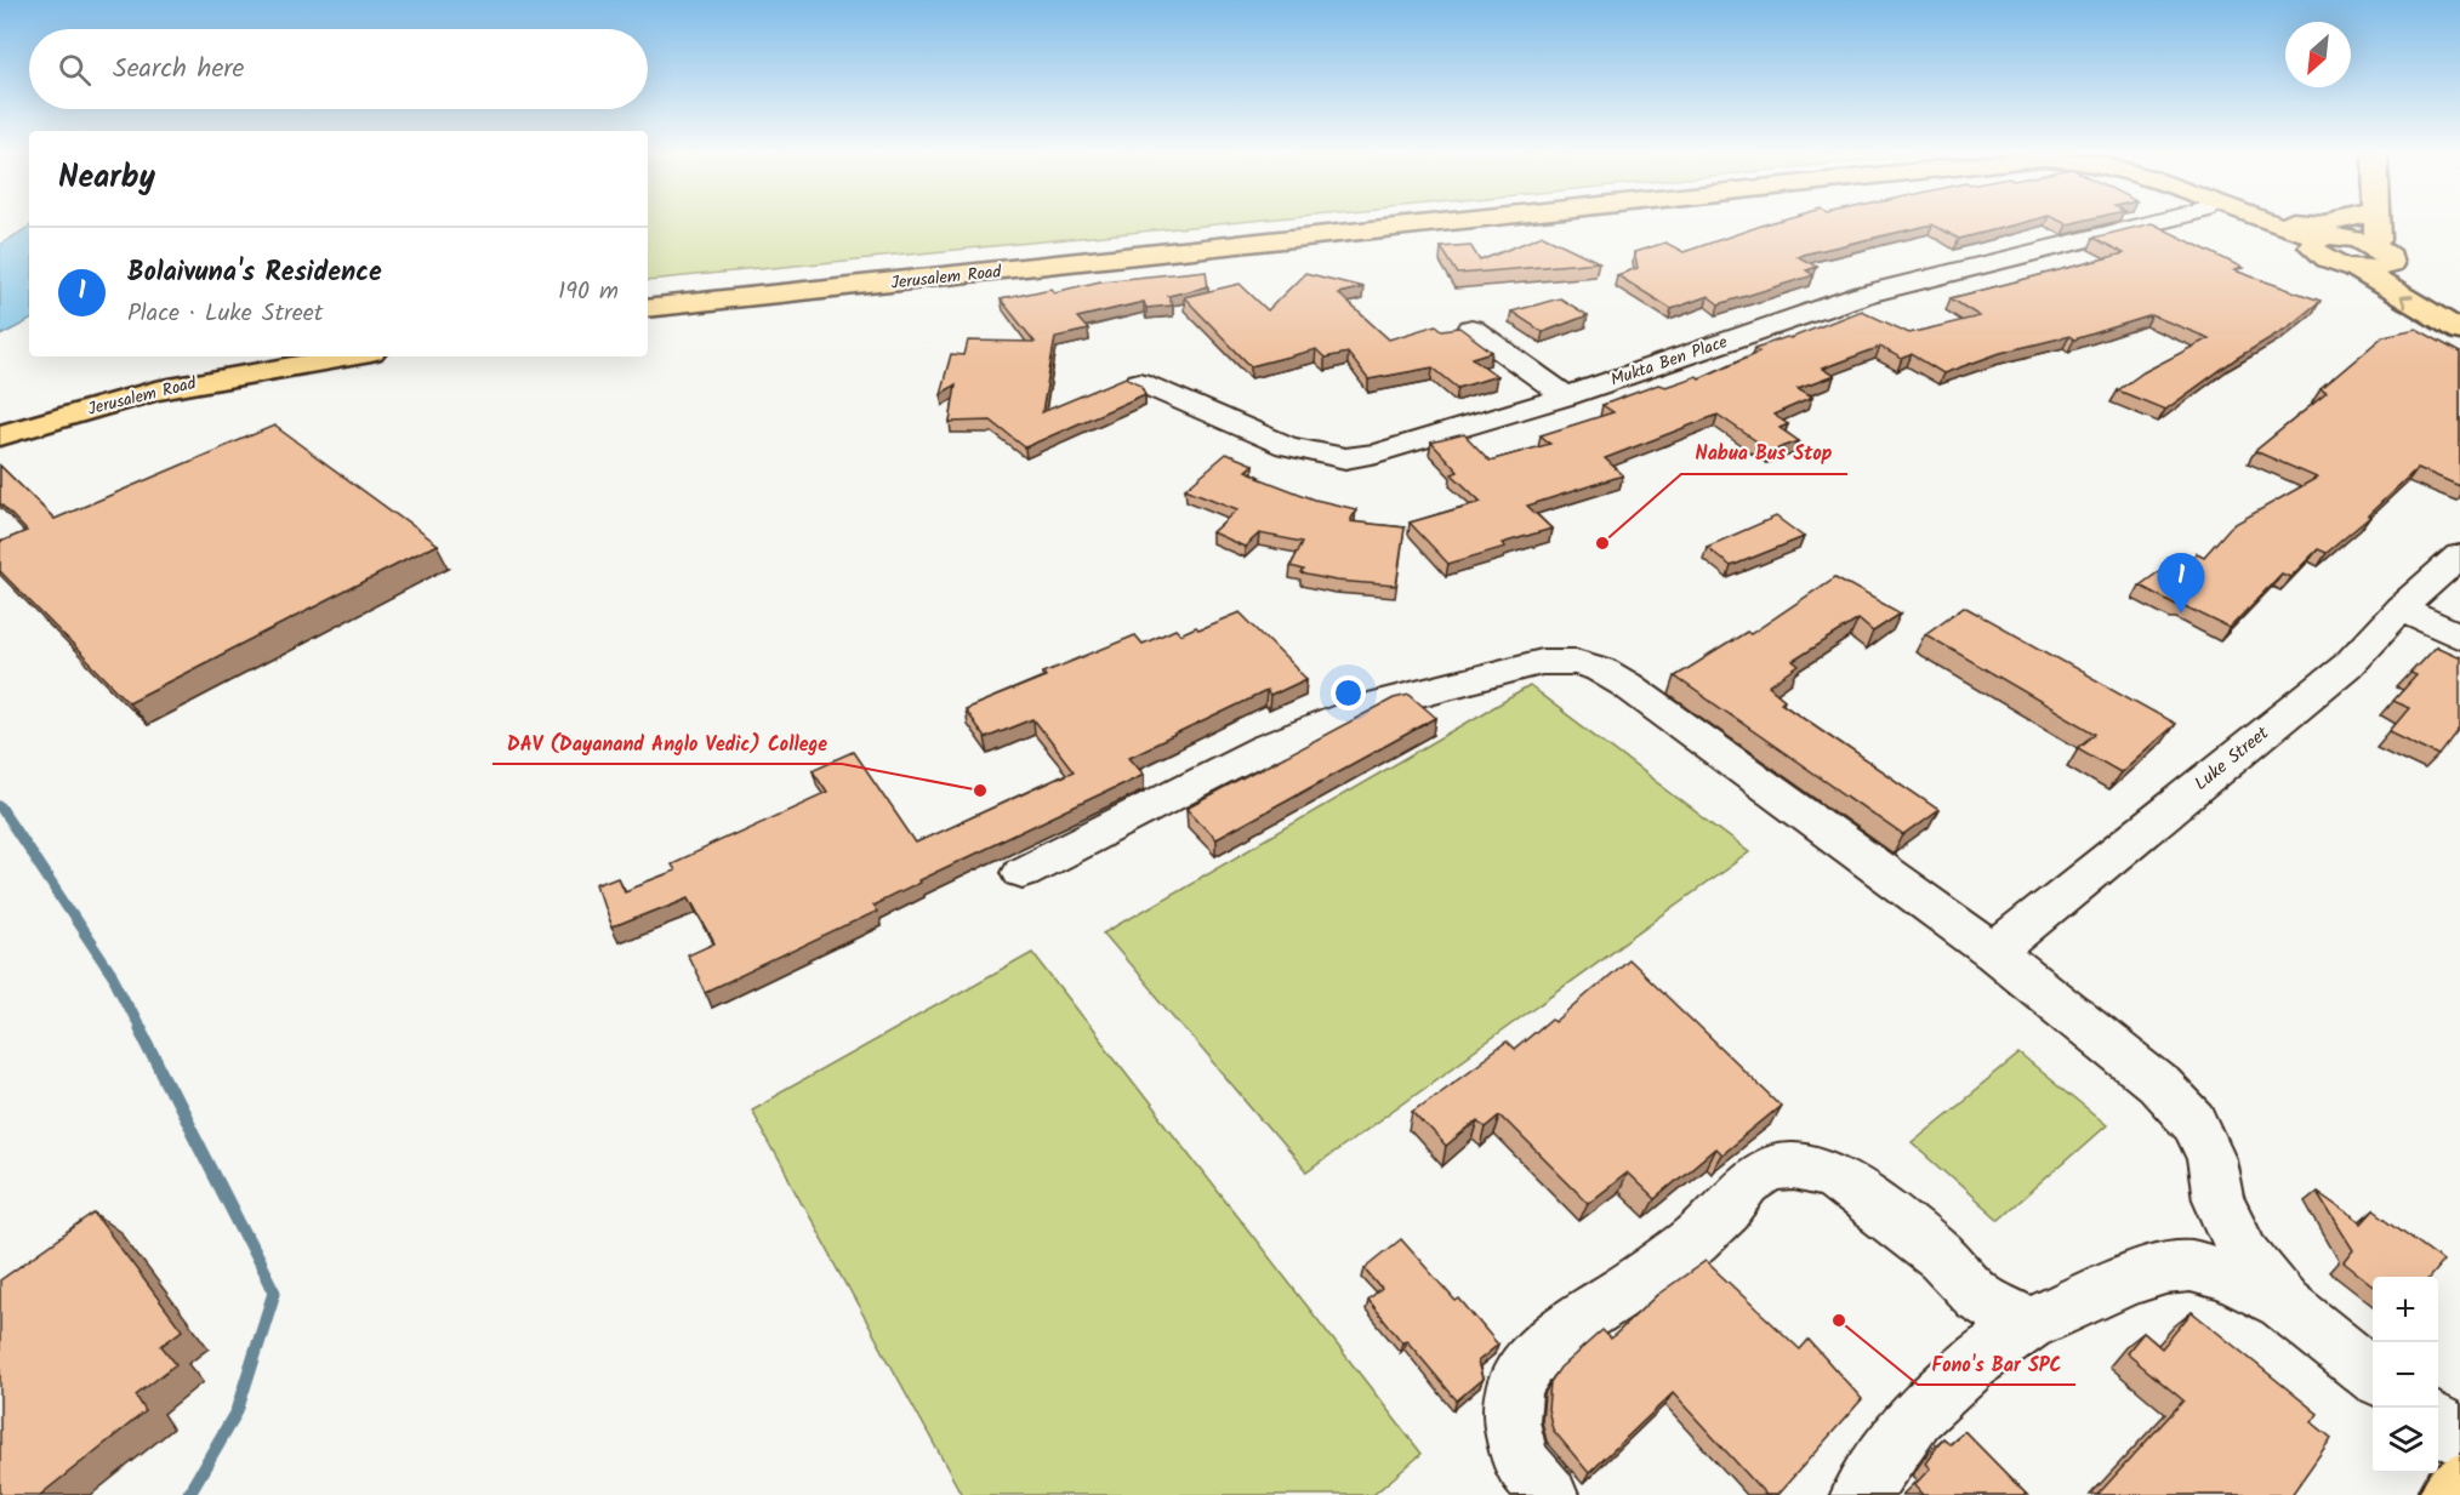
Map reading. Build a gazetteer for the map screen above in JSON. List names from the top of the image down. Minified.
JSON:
{"streets":{"main road":["Jerusalem Road"],"street":["Mukta Ben Place","Luke Street"]},"places":["Nabua Bus Stop","DAV (Dayanand Anglo Vedic) College","Fono's Bar SPC"],"north":"bottom left","page":{"search":"Search here","heading":"Nearby","list":[{"mark":"1","name":"Bolaivuna's Residence","note":"Place · Luke Street","value":"190 m"}],"pins":"1","map_buttons":["+","−"]}}
